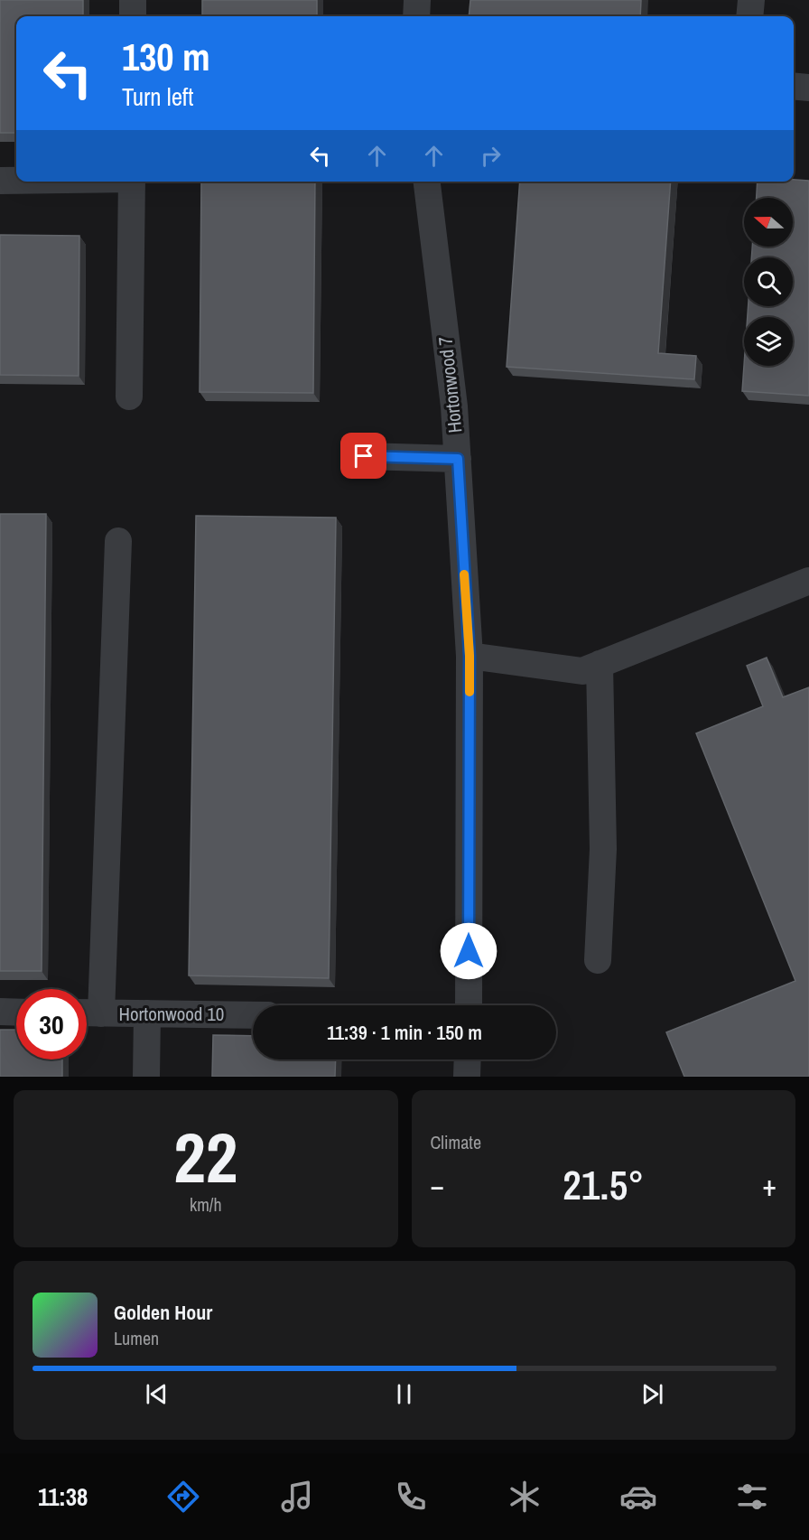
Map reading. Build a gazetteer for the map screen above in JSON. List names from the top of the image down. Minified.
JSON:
{"streets":{"street":["Hortonwood 7","Hortonwood 10"]},"north":"left","page":{"turn":["130 m","Turn left"],"limit":"30","trip":"11:39 · 1 min · 150 m","tile":[["22","km/h"],"Climate"],"heat":["−","21.5°","+"],"song":["Golden Hour","Lumen"],"tabs":"11:38"}}
